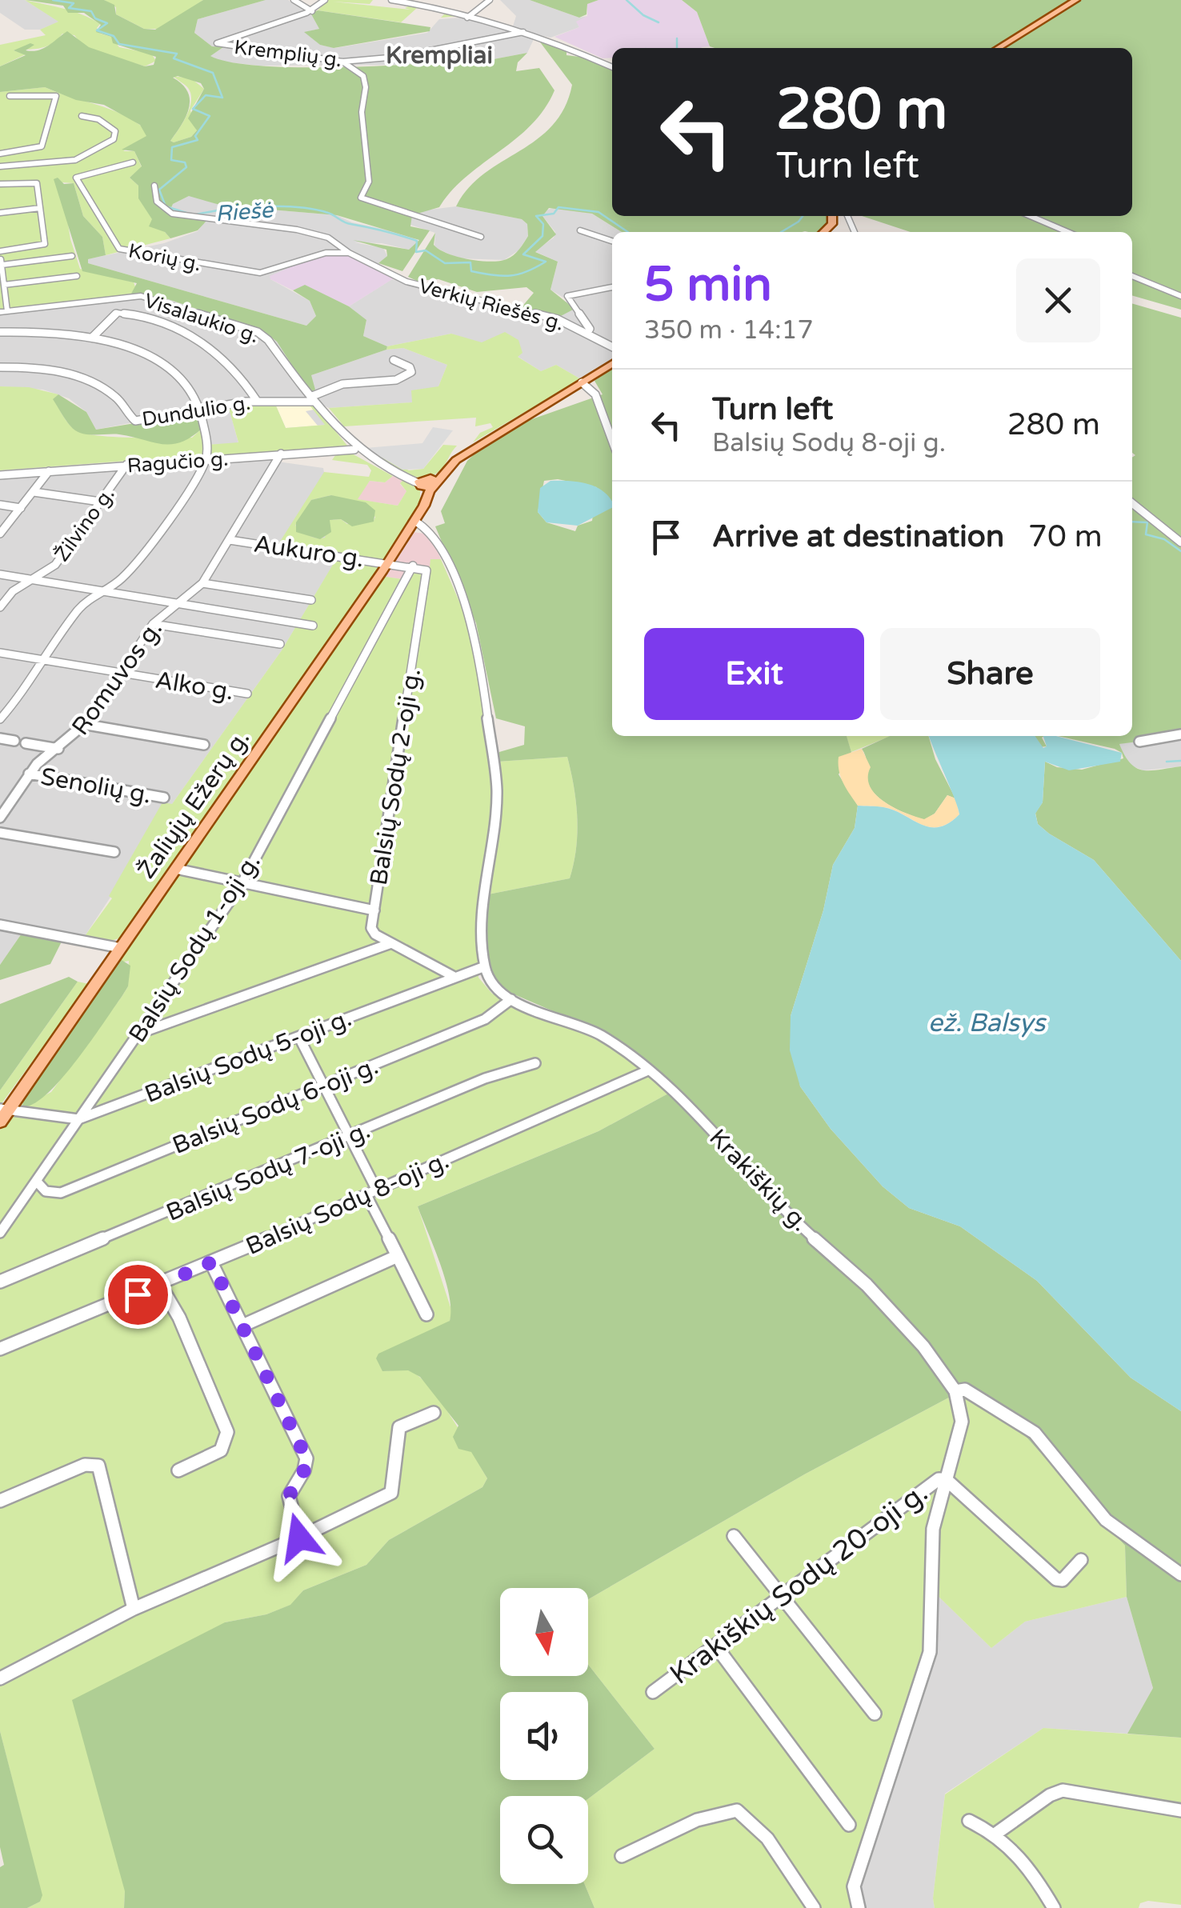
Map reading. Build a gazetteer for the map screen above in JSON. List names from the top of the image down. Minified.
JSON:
{"streets":{"main road":["Žaliųjų Ežerų g."],"street":["Kremplių g.","Korių g.","Verkių Riešės g.","Visalaukio g.","Dundulio g.","Ragučio g.","Žilvino g.","Aukuro g.","Romuvos g.","Alko g.","Balsių Sodų 2-oji g.","Senolių g.","Balsių Sodų 1-oji g.","Balsių Sodų 5-oji g.","Balsių Sodų 6-oji g.","Balsių Sodų 7-oji g.","Krakiškių g.","Balsių Sodų 8-oji g.","Krakiškių Sodų 20-oji g."]},"crossings":[["Korių g.","Verkių Riešės g."],["Visalaukio g.","Dundulio g."],["Visalaukio g.","Ragučio g."],["Visalaukio g.","Žaliųjų Ežerų g."],["Ragučio g.","Žilvino g."],["Ragučio g.","Romuvos g."],["Aukuro g.","Romuvos g."],["Aukuro g.","Žaliųjų Ežerų g."],["Romuvos g.","Alko g."],["Romuvos g.","Senolių g."],["Balsių Sodų 2-oji g.","Balsių Sodų 1-oji g."],["Žaliųjų Ežerų g.","Balsių Sodų 5-oji g."],["Balsių Sodų 1-oji g.","Balsių Sodų 5-oji g."],["Balsių Sodų 1-oji g.","Balsių Sodų 6-oji g."],["Balsių Sodų 5-oji g.","Krakiškių g."],["Balsių Sodų 6-oji g.","Krakiškių g."],["Krakiškių g.","Balsių Sodų 8-oji g."],["Krakiškių g.","Krakiškių Sodų 20-oji g."]],"districts":["Krempliai"],"water":["Riešė","ež. Balsys"],"north":"bottom","page":{"turn":["280 m","Turn left"],"heading":["5 min","350 m · 14:17"],"list":[{"name":"Turn left","note":"Balsių Sodų 8-oji g.","value":"280 m"},{"name":"Arrive at destination","value":"70 m"}],"buttons":["Exit","Share"]}}
